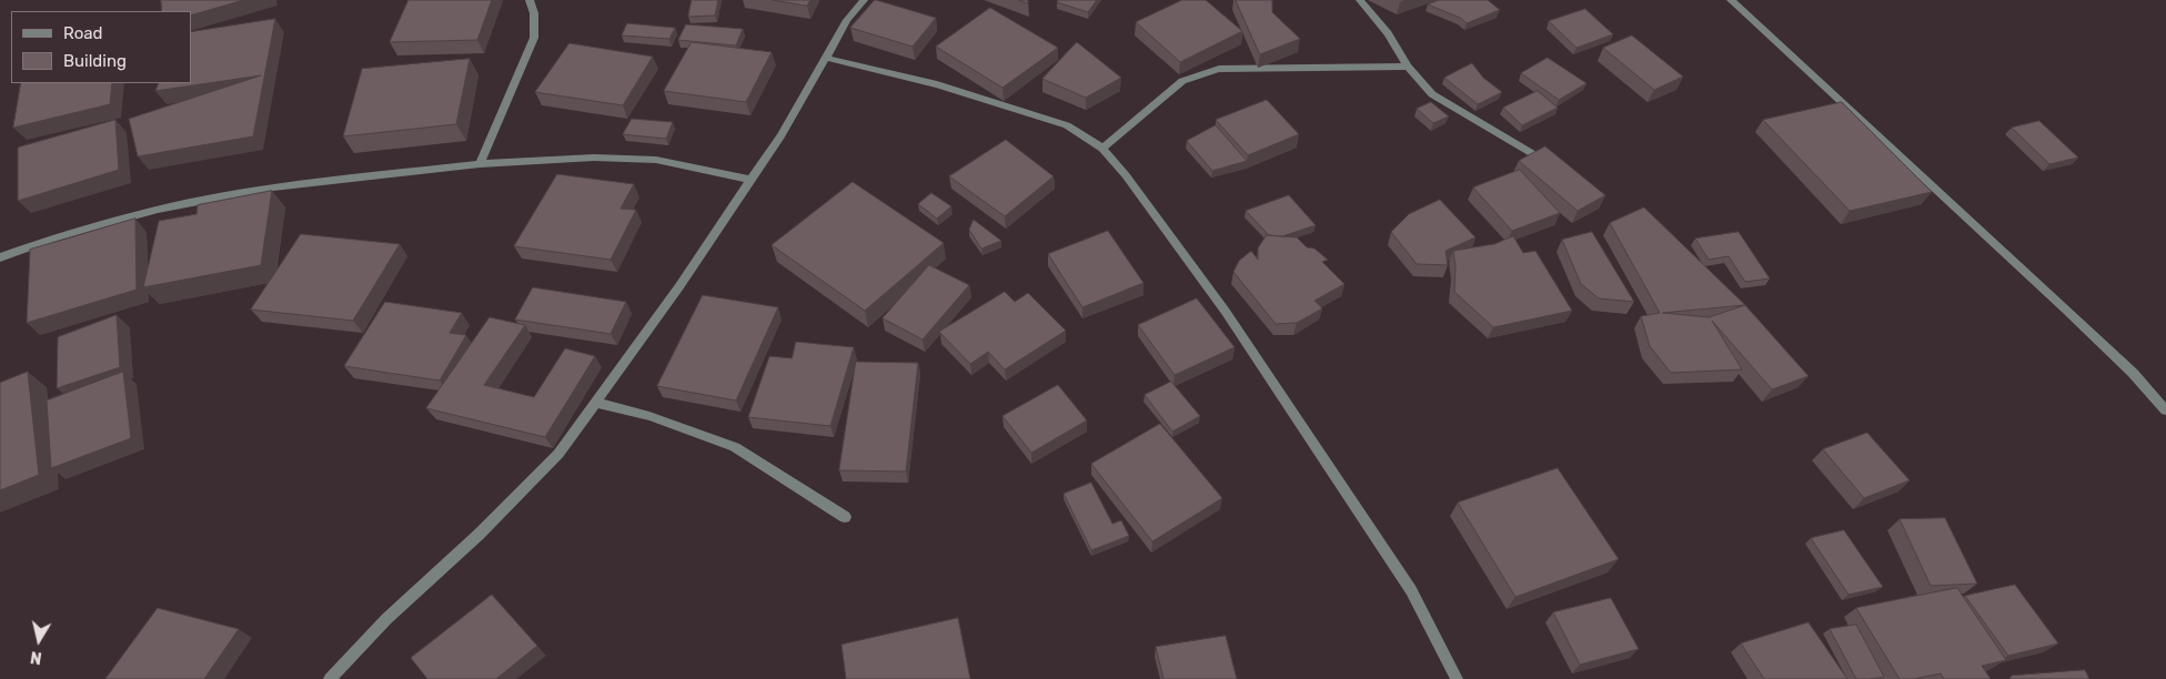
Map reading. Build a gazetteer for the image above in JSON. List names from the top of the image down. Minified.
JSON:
{"legend":["Road","Building"],"north":"bottom"}
